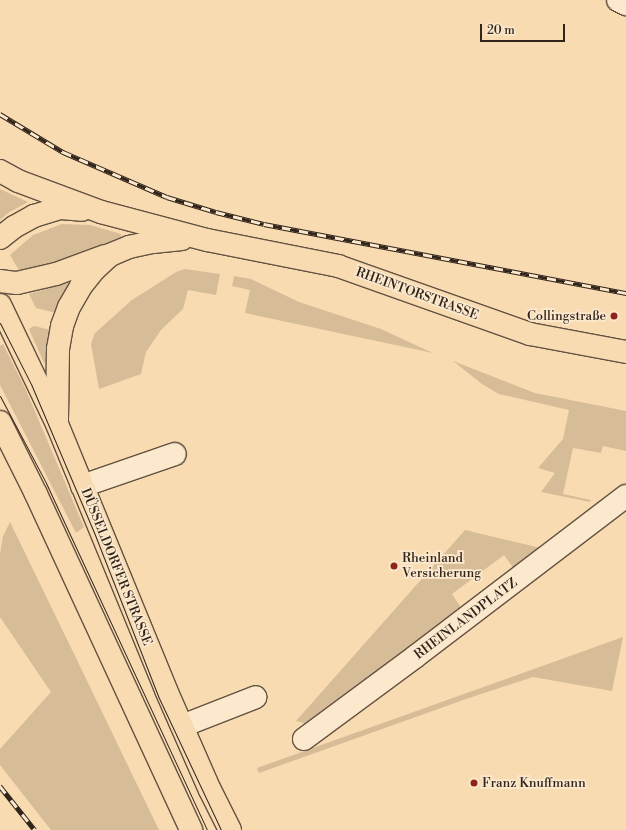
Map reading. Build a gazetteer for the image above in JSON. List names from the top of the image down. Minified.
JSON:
{"streets":{"main road":["RHEINTORSTRASSE","DÜSSELDORFER STRASSE"],"lane":["RHEINLANDPLATZ"]},"crossings":[["RHEINTORSTRASSE","DÜSSELDORFER STRASSE"]],"places":["Collingstraße","Rheinland Versicherung","Franz Knuffmann"],"scale_bar":"20 m"}
